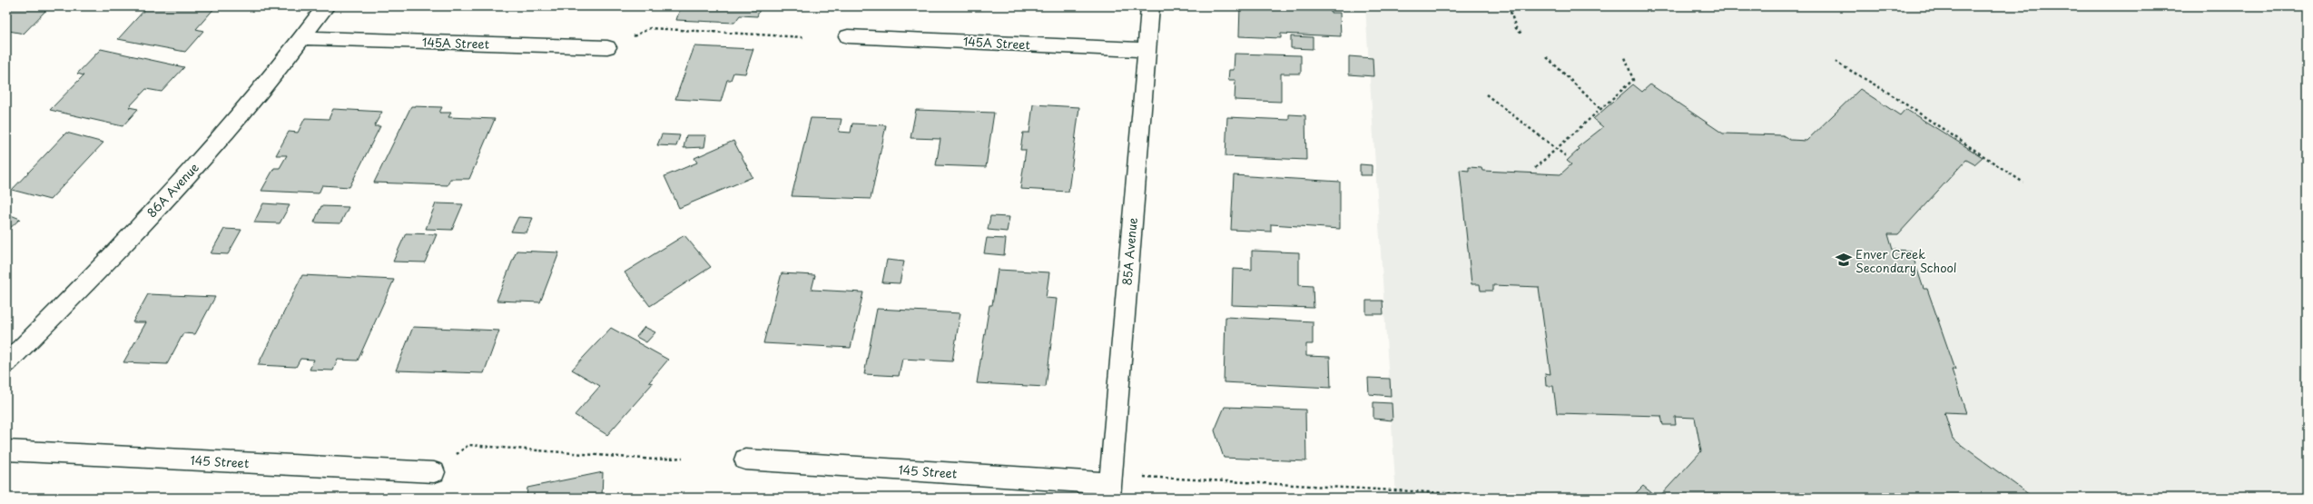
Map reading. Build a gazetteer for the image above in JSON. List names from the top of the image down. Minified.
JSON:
{"streets":{"street":["145A Street","86A Avenue","85A Avenue","145 Street"]},"crossings":[["145A Street","86A Avenue"],["145A Street","85A Avenue"],["85A Avenue","145 Street"]],"places":{"school or university":["Enver Creek Secondary School"]}}
